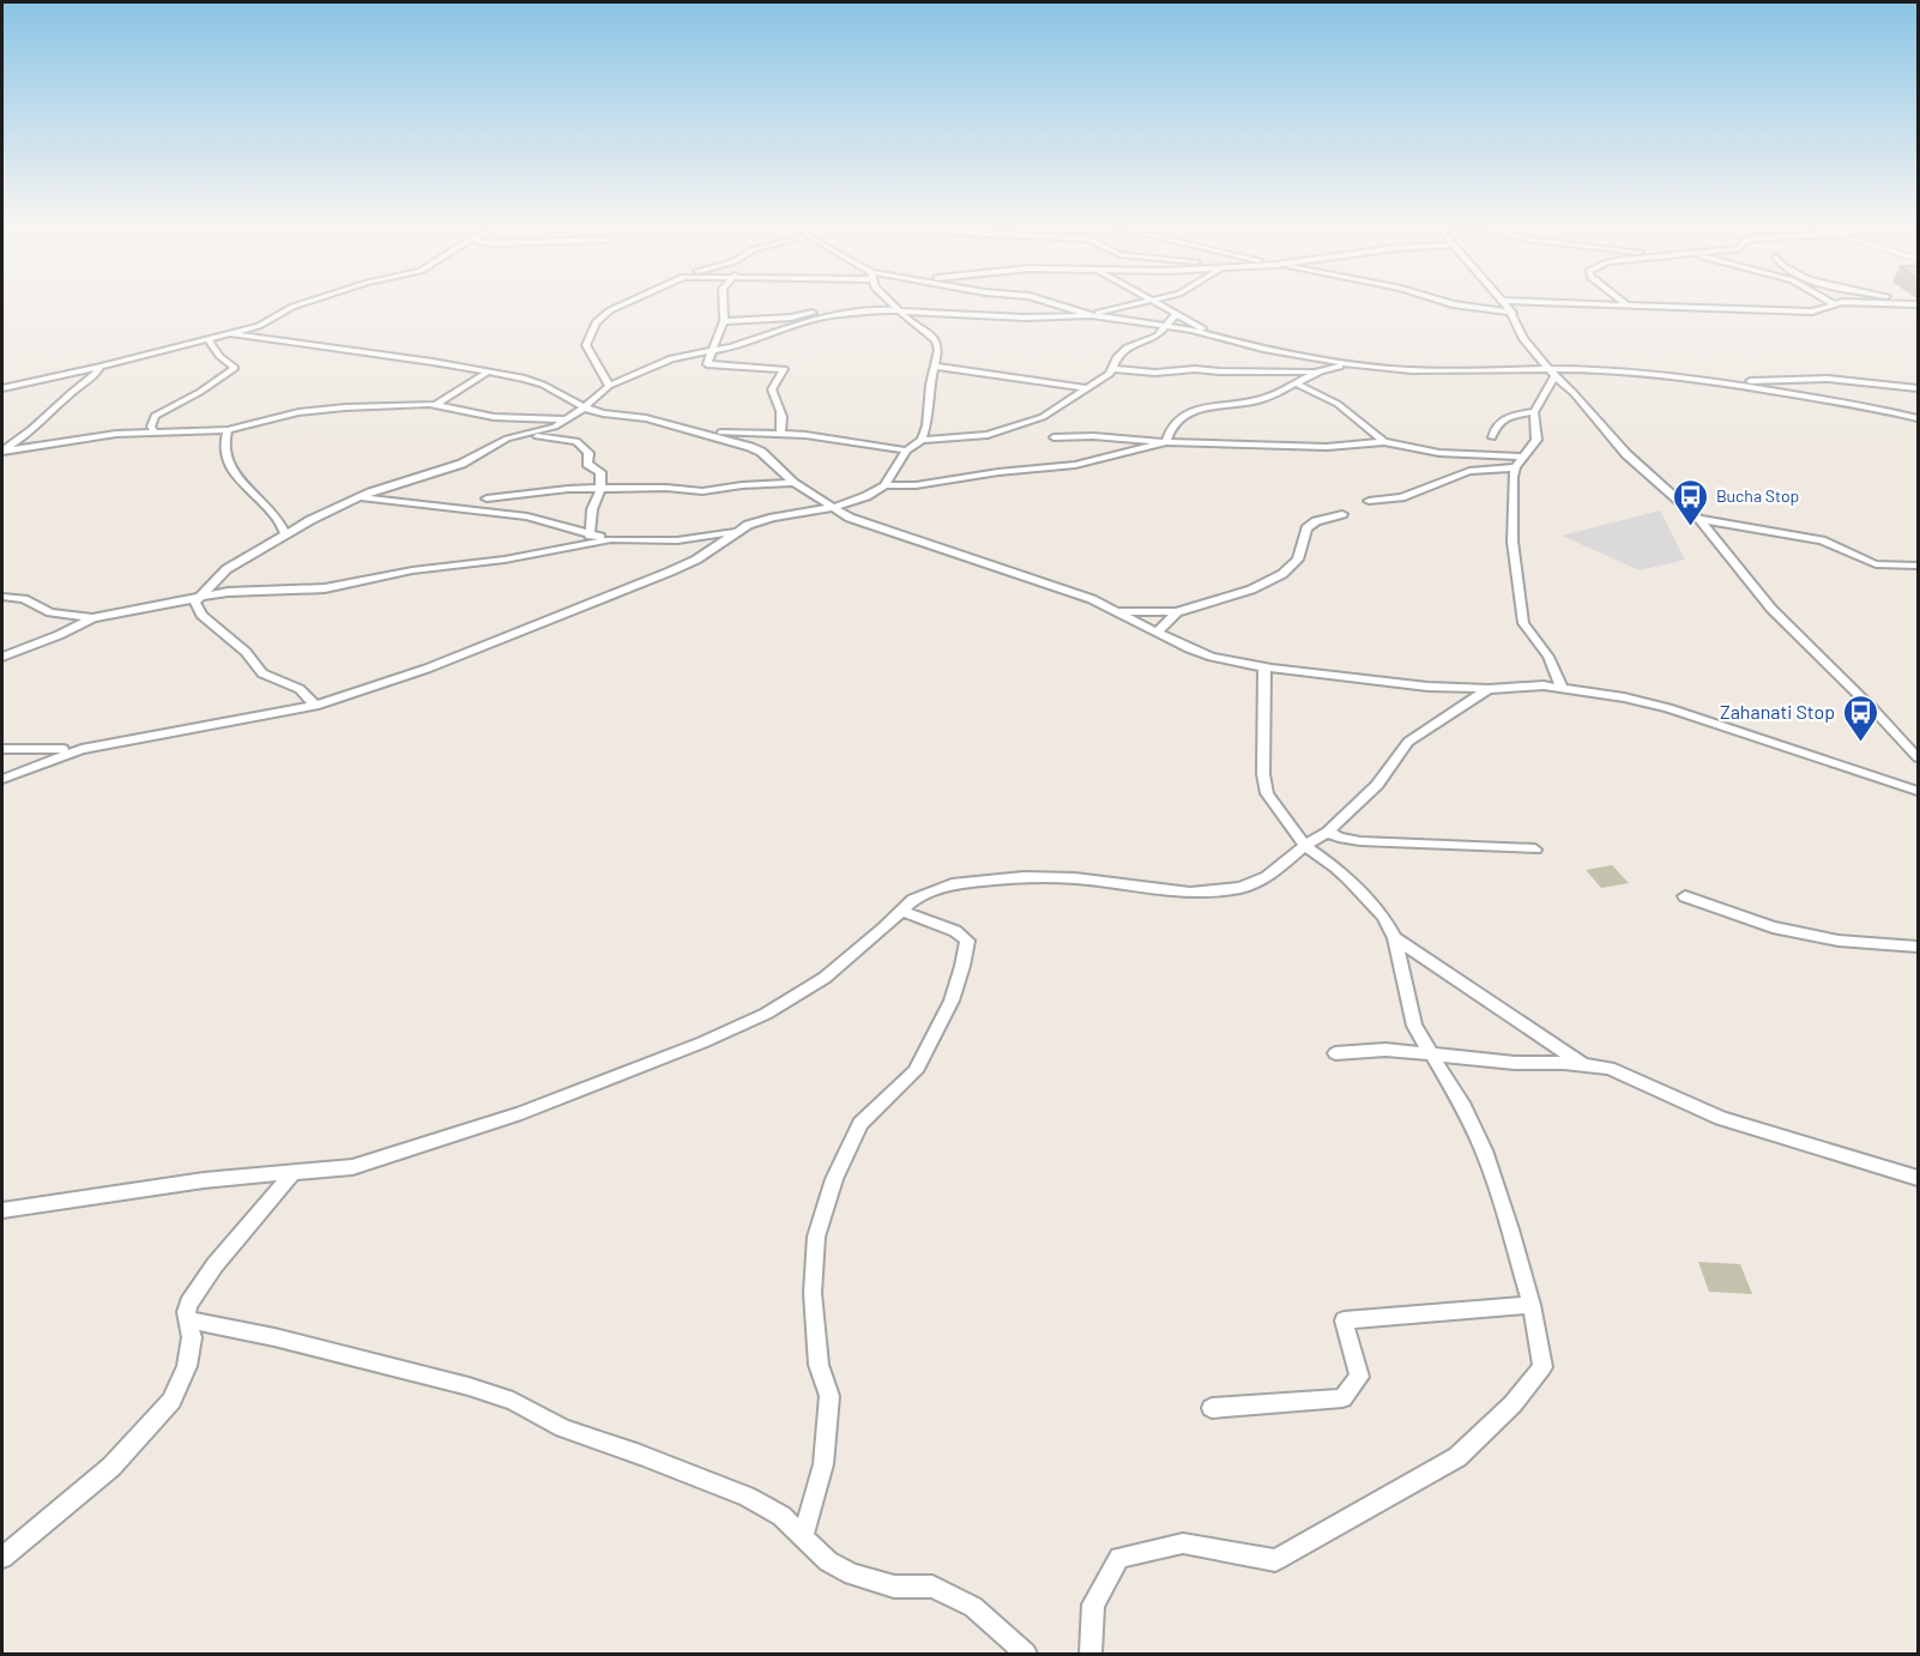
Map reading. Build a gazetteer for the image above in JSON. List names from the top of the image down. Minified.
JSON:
{"places":{"bus stop":["Bucha Stop","Zahanati Stop"]}}
